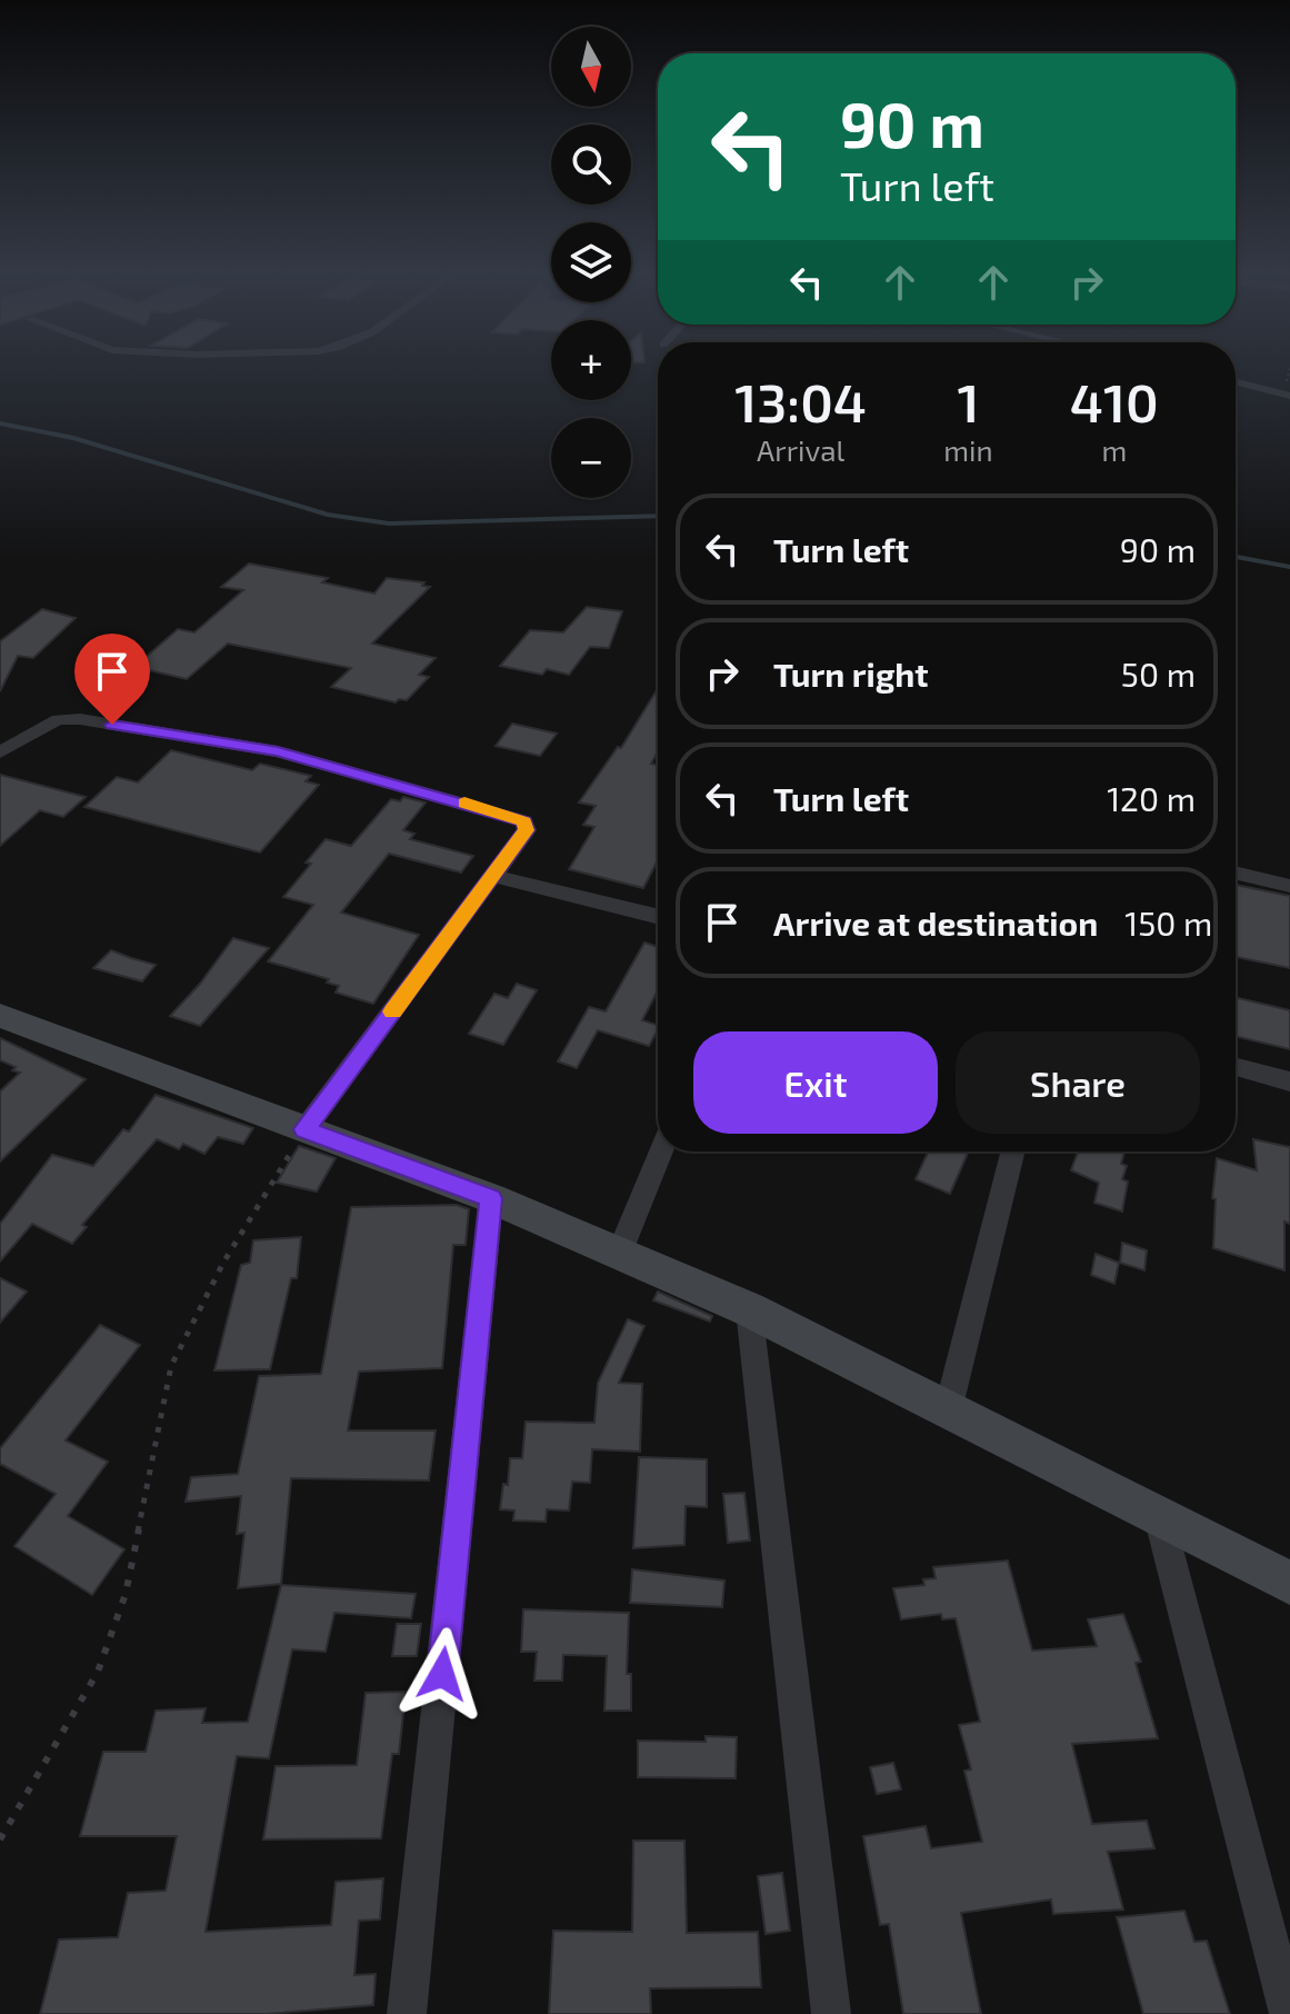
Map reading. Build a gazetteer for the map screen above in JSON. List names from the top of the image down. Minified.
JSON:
{"north":"bottom","page":{"map_buttons":["+","−"],"turn":["90 m","Turn left"],"eta":["13:04","Arrival","1","min","410","m"],"list":[{"name":"Turn left","value":"90 m"},{"name":"Turn right","value":"50 m"},{"name":"Turn left","value":"120 m"},{"name":"Arrive at destination","value":"150 m"}],"buttons":["Exit","Share"]}}
